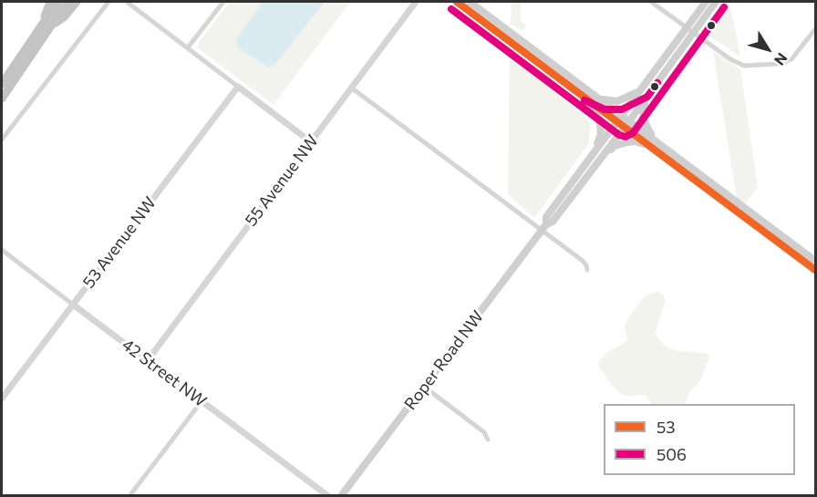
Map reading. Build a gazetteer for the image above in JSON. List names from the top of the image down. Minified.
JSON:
{"streets":{"main road":["Roper Road NW"],"street":["55 Avenue NW","53 Avenue NW","42 Street NW"]},"crossings":[["55 Avenue NW","42 Street NW"],["53 Avenue NW","42 Street NW"]],"lines":["transit line 53","transit line 506"],"legend":["53","506"],"north":"bottom right"}
